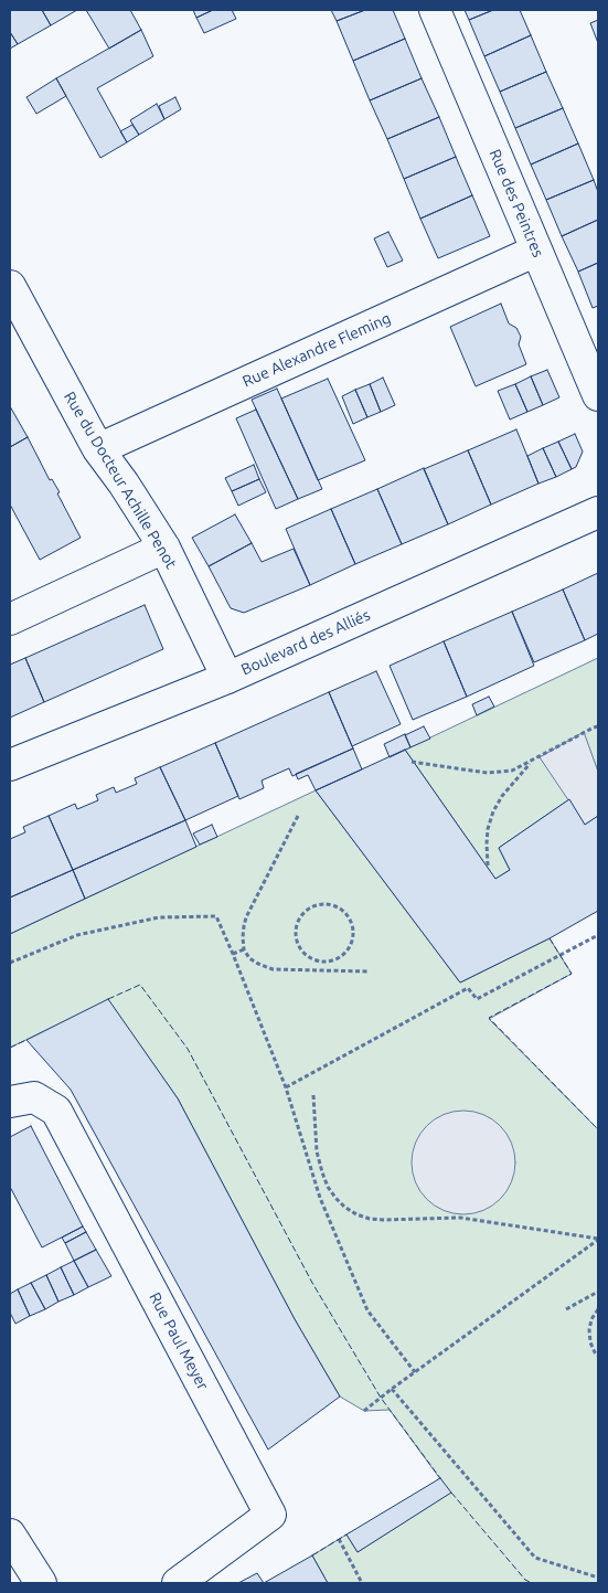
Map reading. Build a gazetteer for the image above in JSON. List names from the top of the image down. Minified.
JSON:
{"streets":{"street":["Rue des Peintres","Rue Alexandre Fleming","Rue du Docteur Achille Penot","Boulevard des Alliés","Rue Paul Meyer"]},"crossings":[["Rue des Peintres","Rue Alexandre Fleming"],["Rue Alexandre Fleming","Rue du Docteur Achille Penot"],["Rue du Docteur Achille Penot","Boulevard des Alliés"]]}
